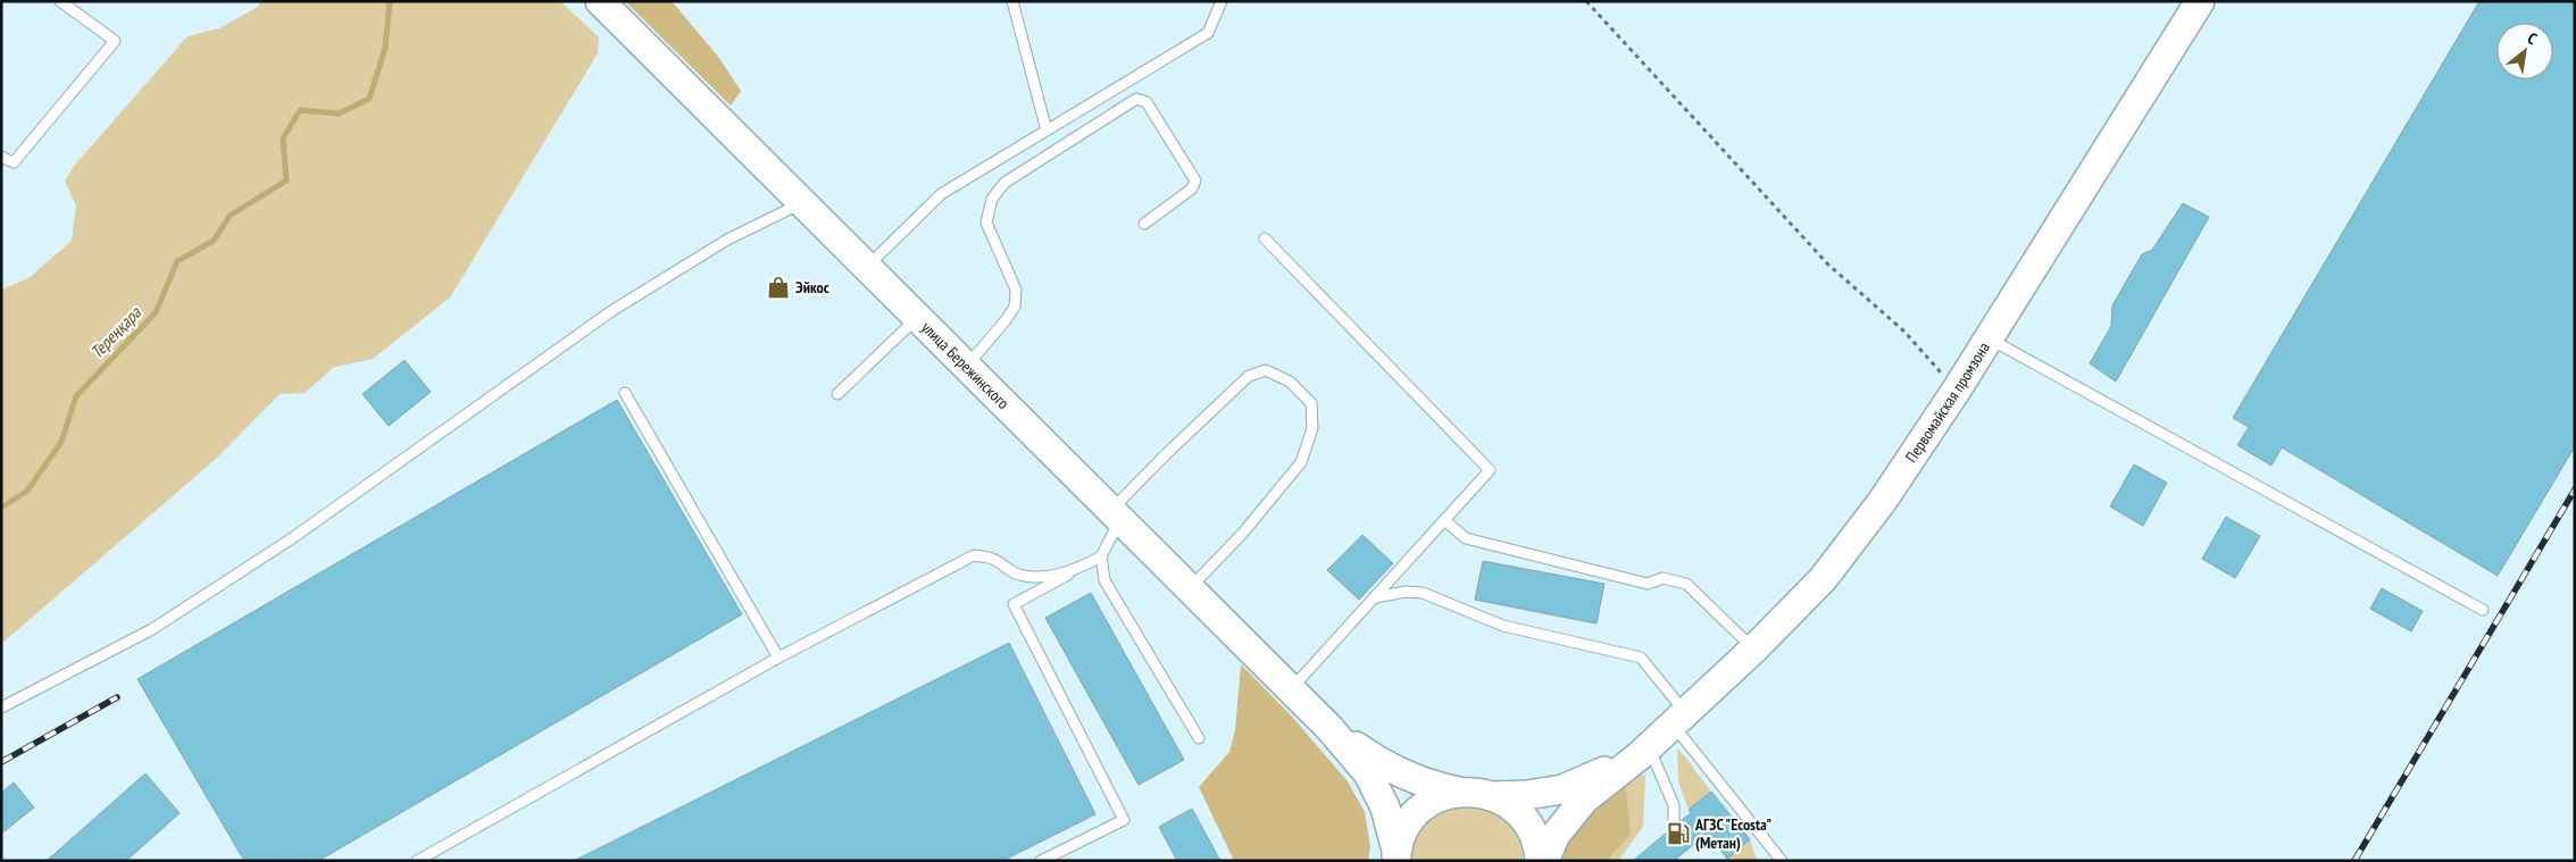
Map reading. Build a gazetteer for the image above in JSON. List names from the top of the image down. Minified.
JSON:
{"streets":{"main road":["улица Бережинского","Первомайская промзона"]},"water":["Тереңқара"],"places":{"shop":["Эйкос"],"fuel station":["АГЗС \"Ecosta\" (Метан)"]},"north":"top right"}
